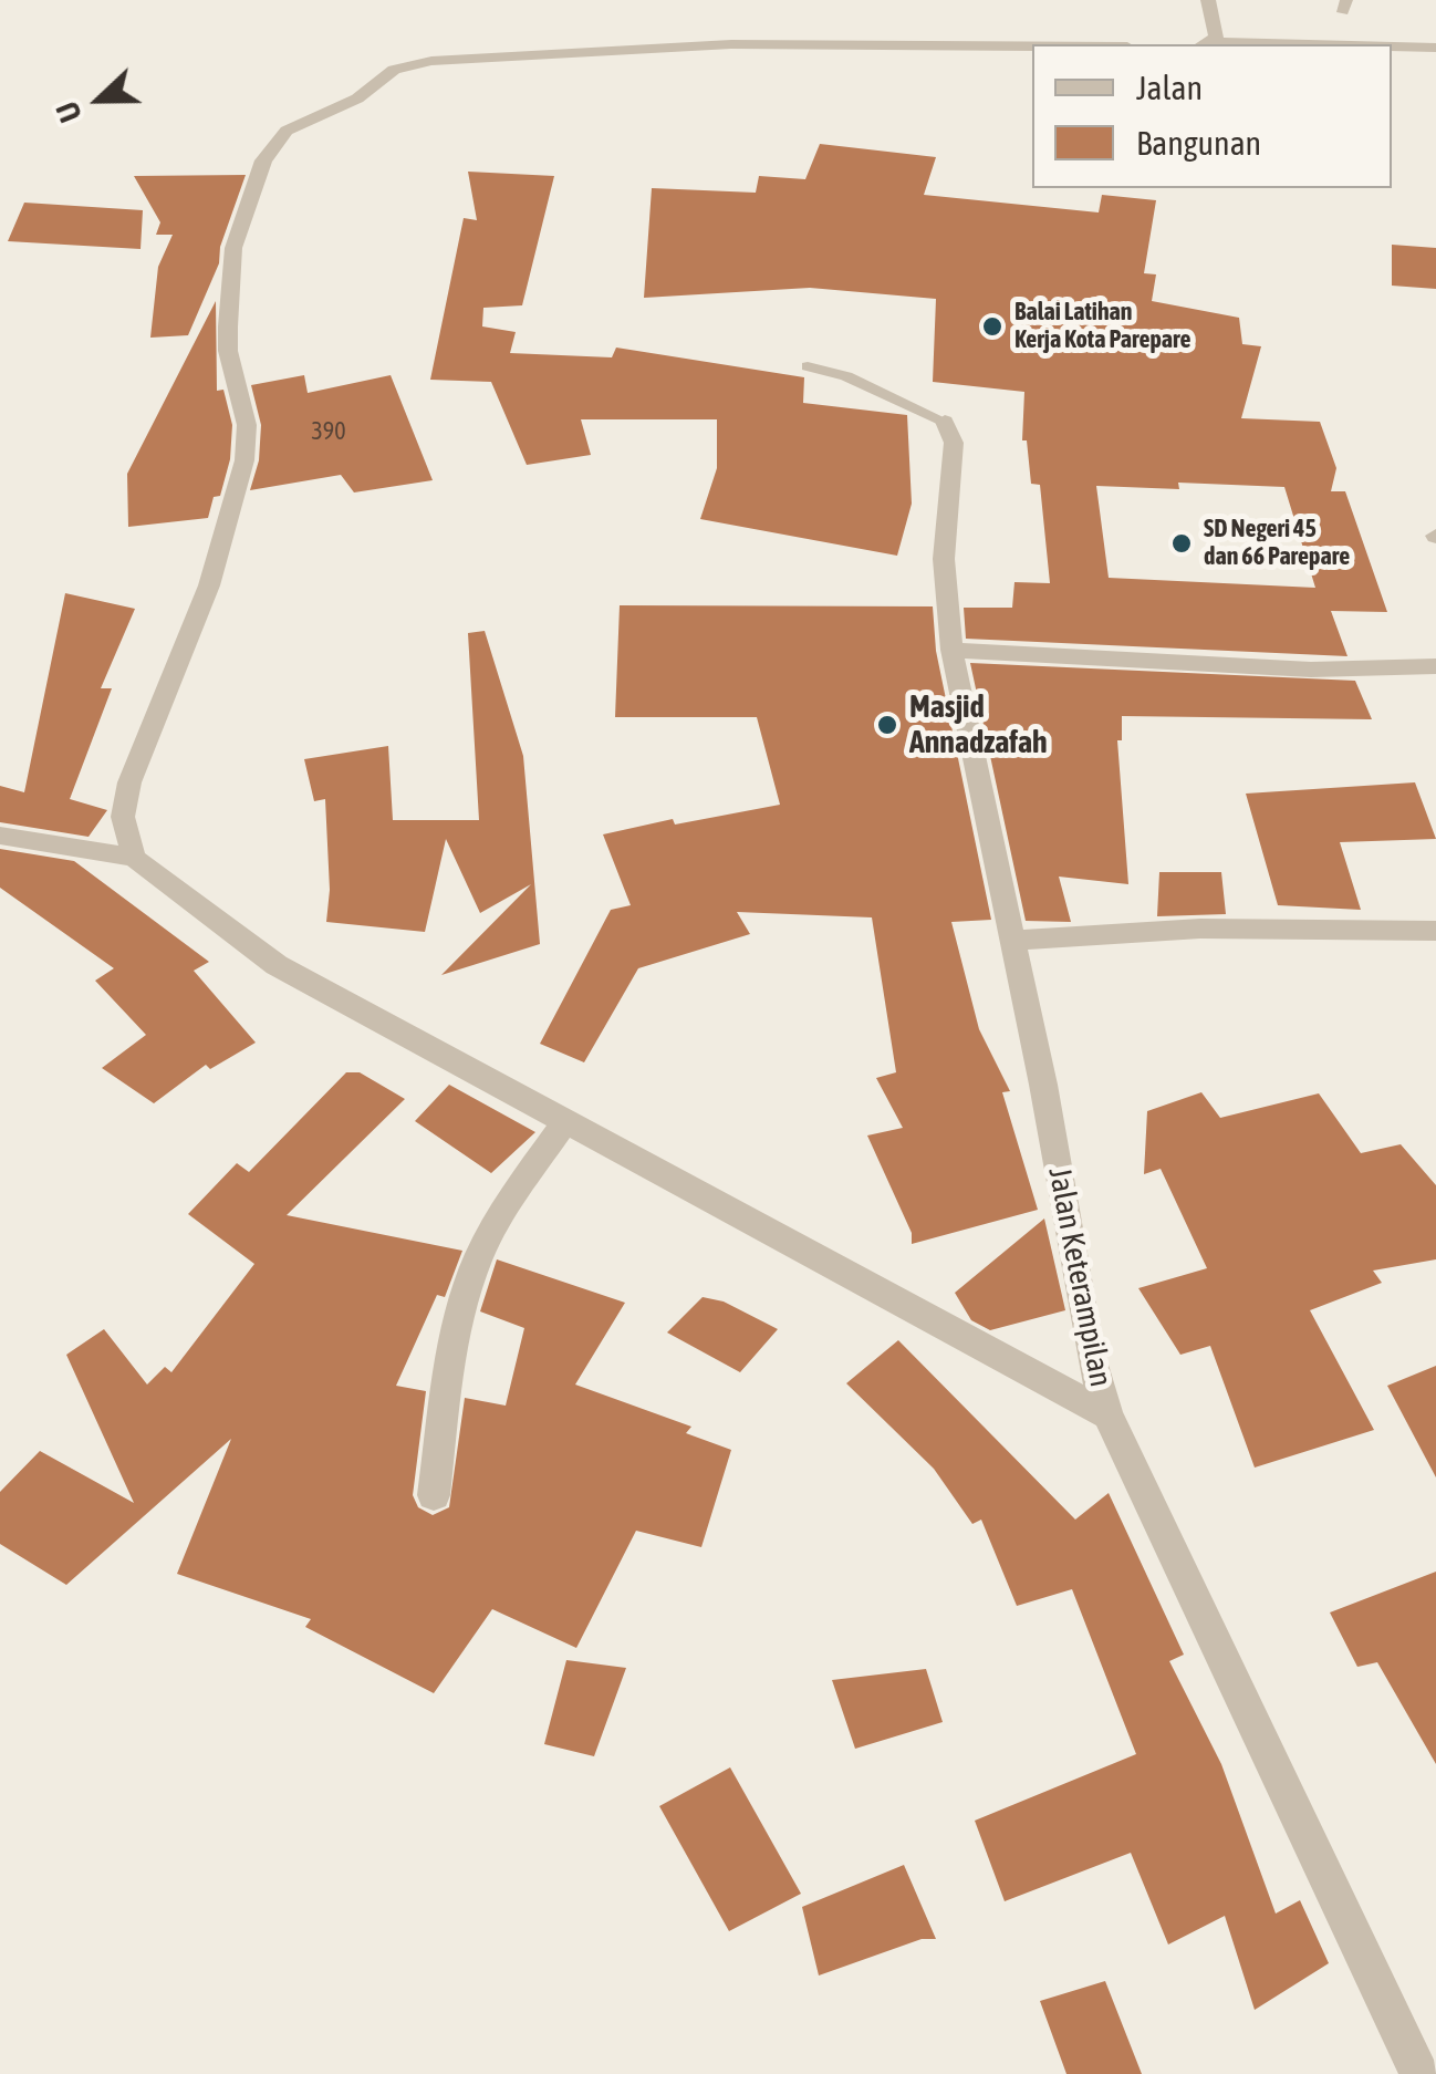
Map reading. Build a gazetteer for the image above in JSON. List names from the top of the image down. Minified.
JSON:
{"streets":{"street":["Jalan Keterampilan"]},"places":["Balai Latihan Kerja Kota Parepare","SD Negeri 45 dan 66 Parepare","Masjid Annadzafah"],"house_numbers":["390"],"legend":["Jalan","Bangunan"],"north":"left"}
